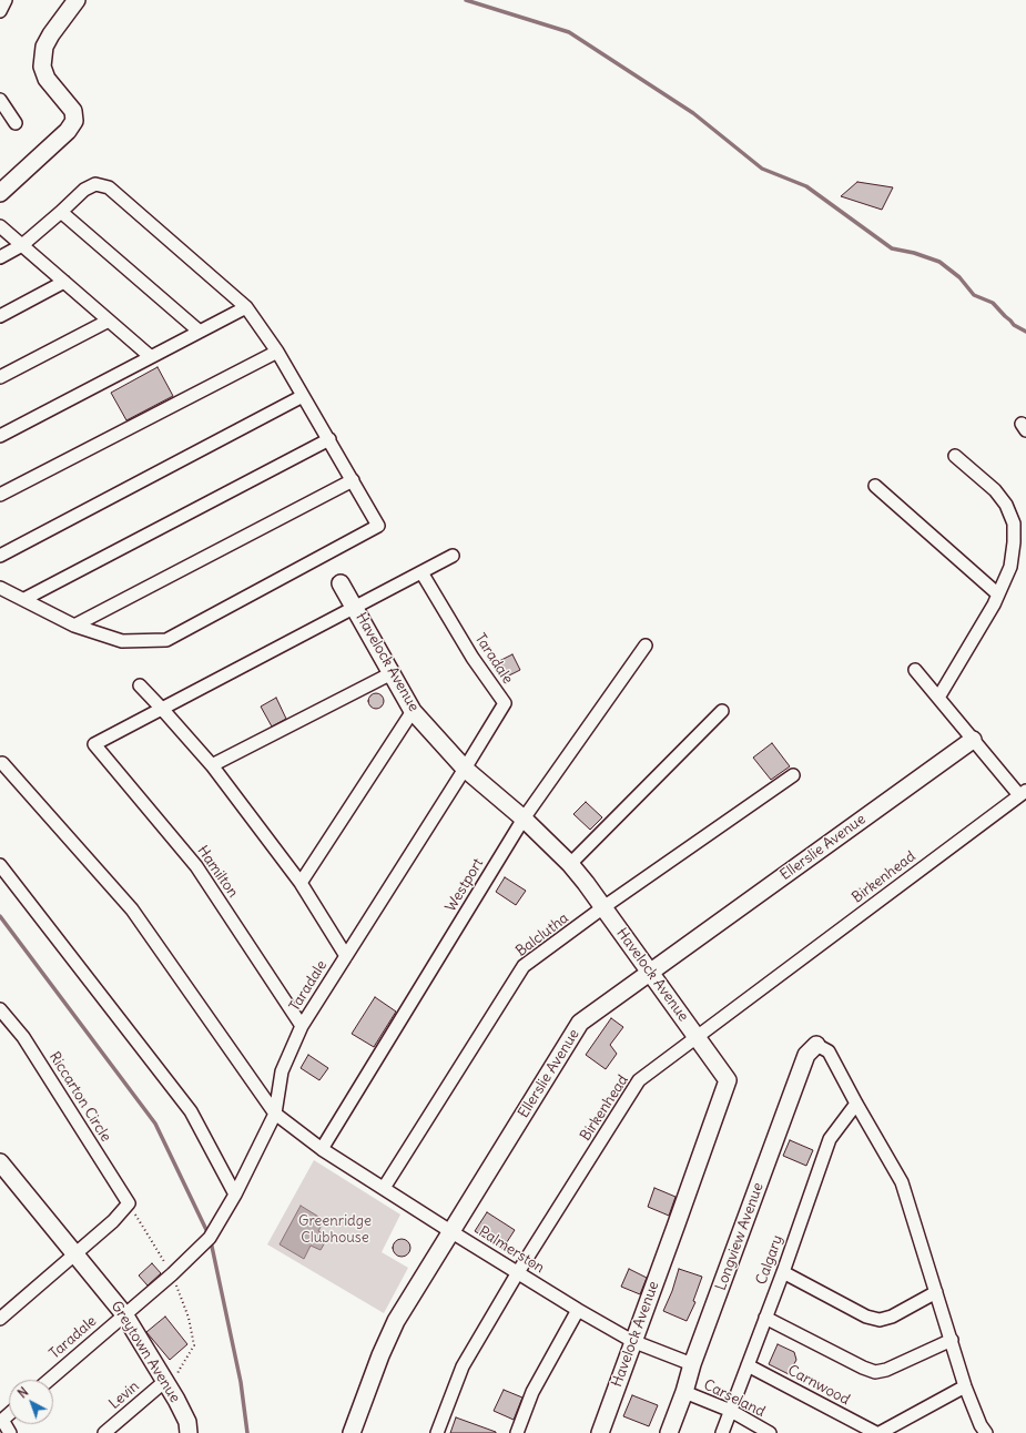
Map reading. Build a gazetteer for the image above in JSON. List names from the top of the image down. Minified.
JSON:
{"streets":{"street":["Taradale","Havelock Avenue","Ellerslie Avenue","Hamilton","Birkenhead","Westport","Balclutha","Riccarton Circle","Longview Avenue","Palmerston","Calgary","Greytown Avenue","Carnwood","Levin","Carseland"]},"crossings":[["Taradale","Havelock Avenue"],["Taradale","Hamilton"],["Taradale","Palmerston"],["Taradale","Greytown Avenue"],["Havelock Avenue","Ellerslie Avenue"],["Havelock Avenue","Birkenhead"],["Havelock Avenue","Westport"],["Havelock Avenue","Balclutha"],["Havelock Avenue","Palmerston"],["Ellerslie Avenue","Palmerston"],["Birkenhead","Palmerston"],["Westport","Palmerston"],["Balclutha","Palmerston"],["Longview Avenue","Palmerston"],["Longview Avenue","Carseland"],["Calgary","Carnwood"],["Calgary","Carseland"],["Greytown Avenue","Levin"]],"parks":["Greenridge Clubhouse"],"north":"top left"}
